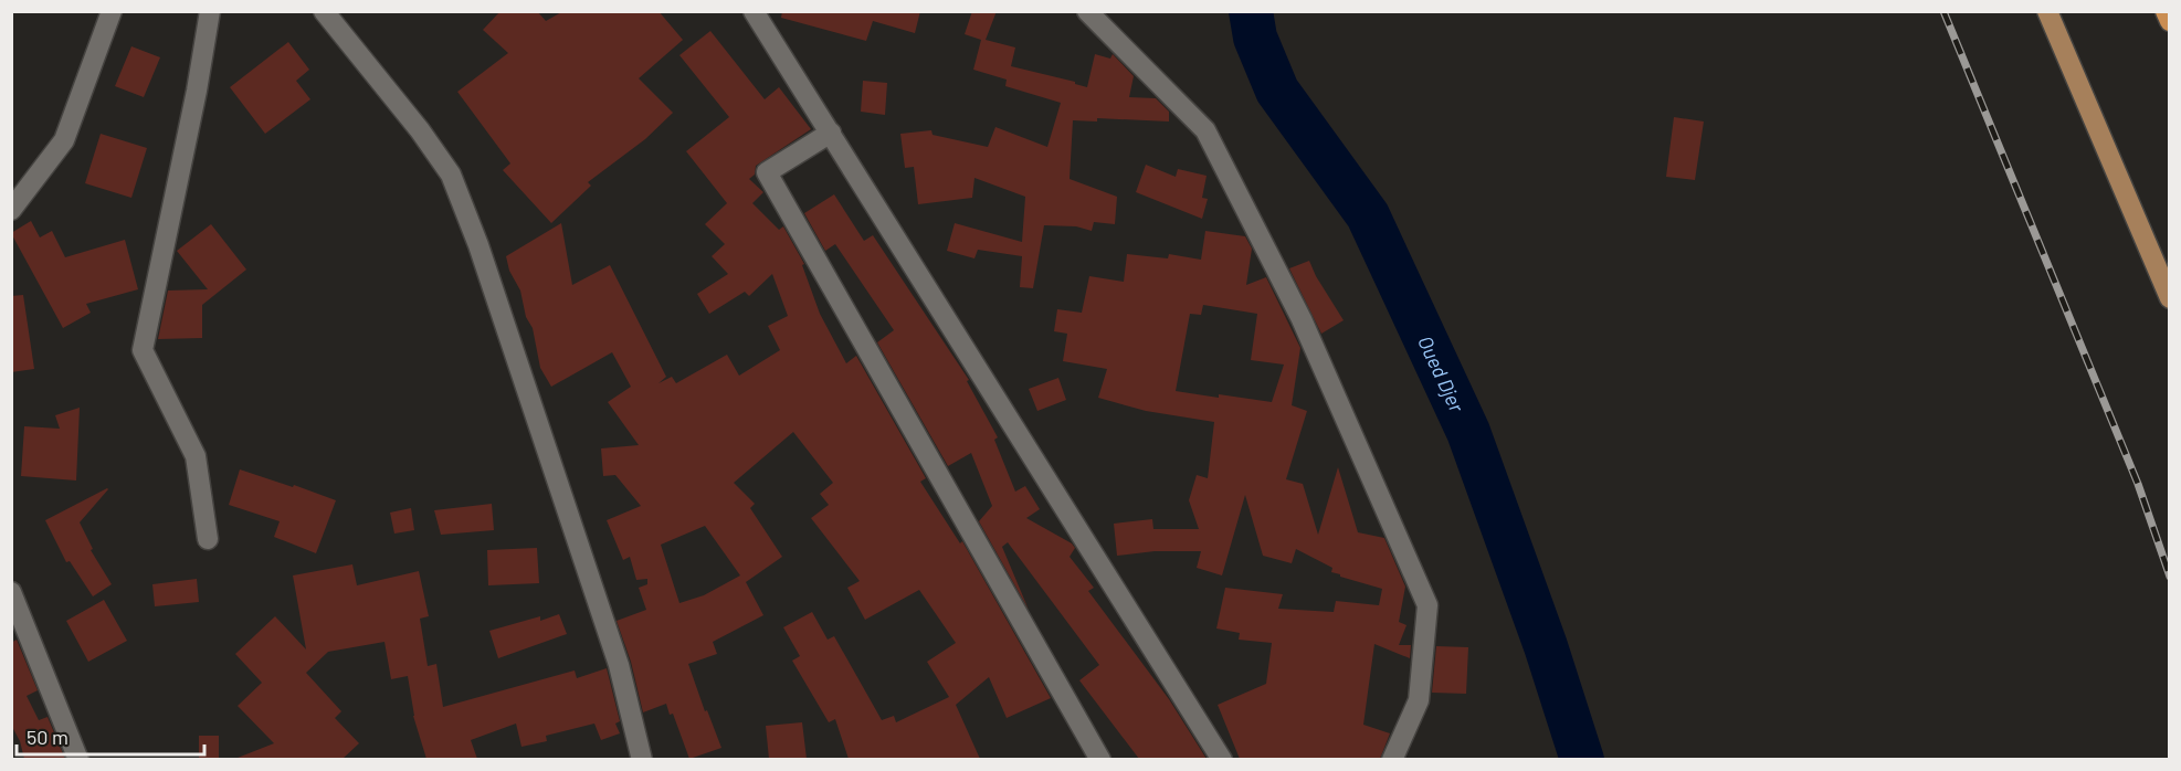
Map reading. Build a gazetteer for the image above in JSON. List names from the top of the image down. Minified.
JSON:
{"water":["Oued Djer"],"scale_bar":"50 m"}
